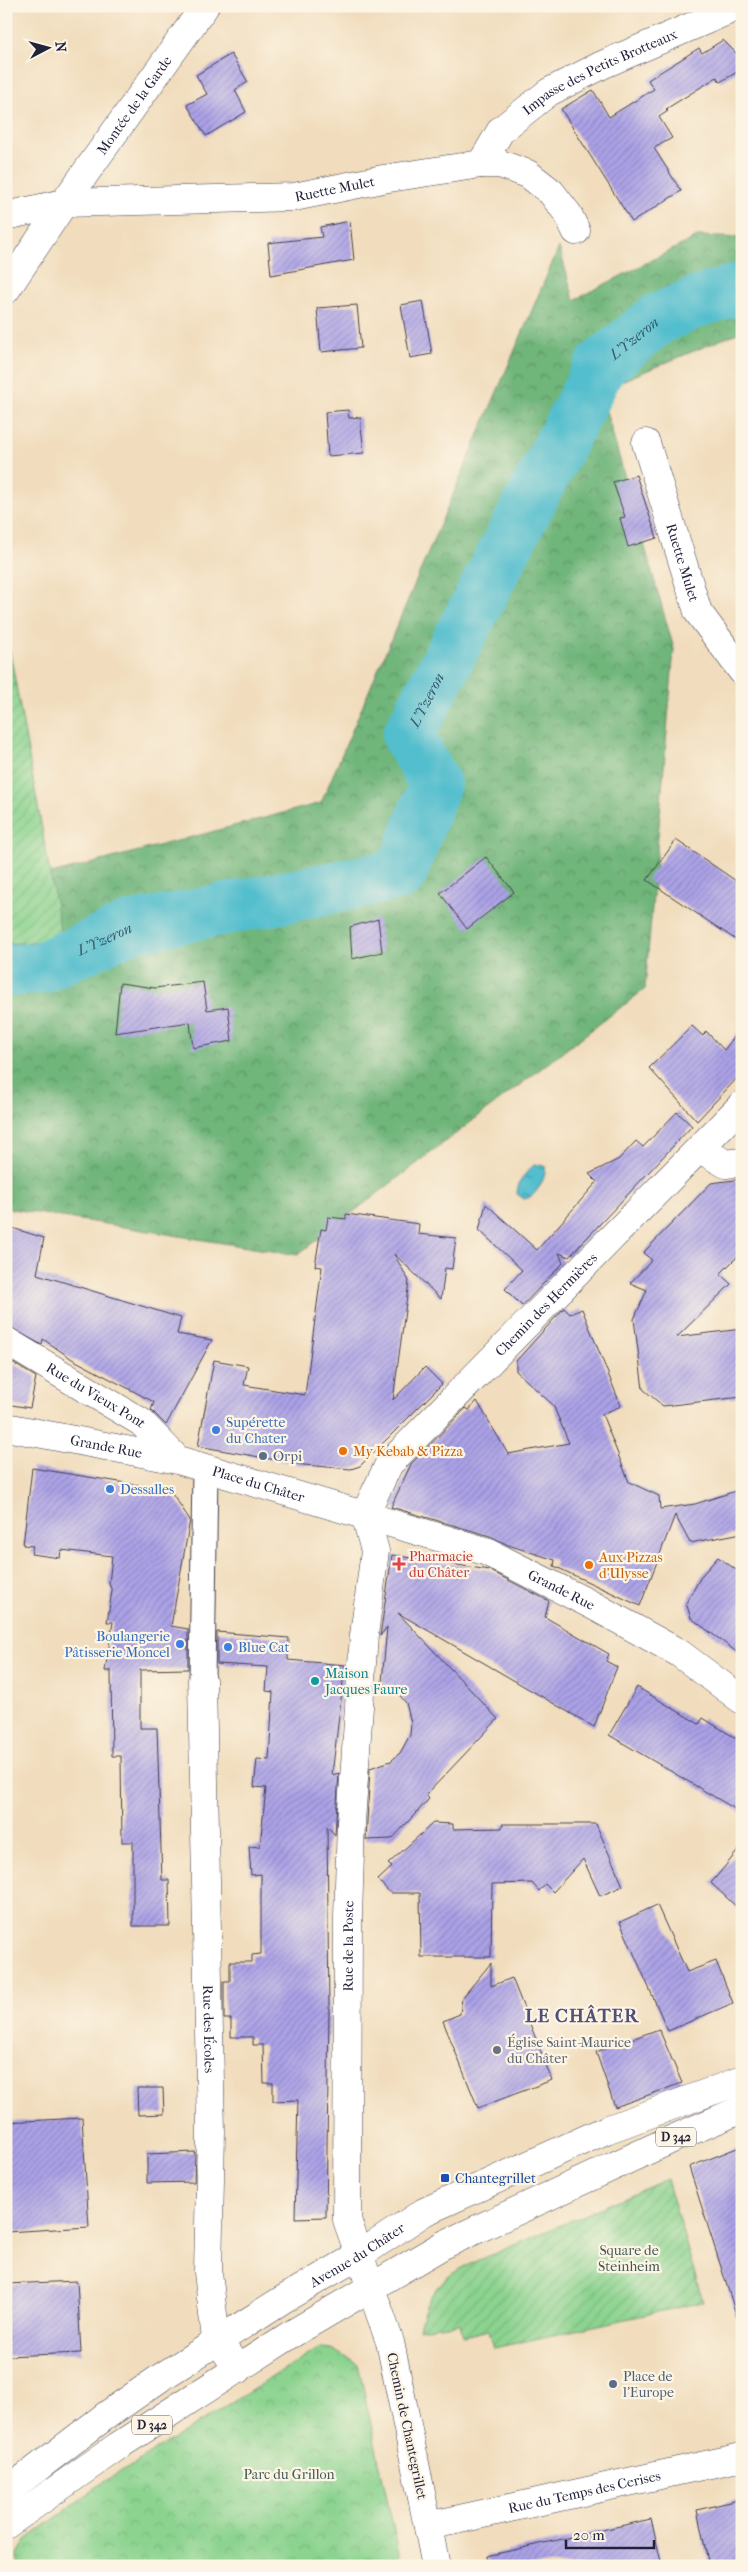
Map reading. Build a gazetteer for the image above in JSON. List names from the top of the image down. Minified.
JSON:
{"streets":{"street":["Impasse des Petits Brotteaux","Montée de la Garde","Ruette Mulet","Chemin des Hermières","Rue du Vieux Pont","Grande Rue","Place du Châter","Rue de la Poste","Rue des Écoles","D 342","Avenue du Châter","Chemin de Chantegrillet","Rue du Temps des Cerises"]},"crossings":[["Impasse des Petits Brotteaux","Ruette Mulet"],["Montée de la Garde","Ruette Mulet"],["Chemin des Hermières","Grande Rue"],["Chemin des Hermières","Place du Châter"],["Chemin des Hermières","Rue de la Poste"],["Rue du Vieux Pont","Grande Rue"],["Grande Rue","Place du Châter"],["Grande Rue","Rue de la Poste"],["Place du Châter","Rue de la Poste"],["Place du Châter","Rue des Écoles"],["Rue de la Poste","D 342"],["Rue de la Poste","Avenue du Châter"],["Rue de la Poste","Chemin de Chantegrillet"],["Rue des Écoles","D 342"],["Rue des Écoles","Avenue du Châter"],["D 342","Chemin de Chantegrillet"],["Chemin de Chantegrillet","Rue du Temps des Cerises"]],"districts":["LE CHÂTER"],"water":["L'Yzeron"],"parks":["Square de Steinheim","Parc du Grillon"],"places":{"other":["Supérette du Chater","My Kebab & Pizza","Orpi","Dessalles","Aux Pizzas d'Ulysse","Boulangerie Pâtisserie Moncel","Blue Cat","Maison Jacques Faure","Église Saint-Maurice du Châter","Place de l'Europe"],"health":["Pharmacie du Châter"],"transit":["Chantegrillet"]},"scale_bar":"20 m","north":"right"}
